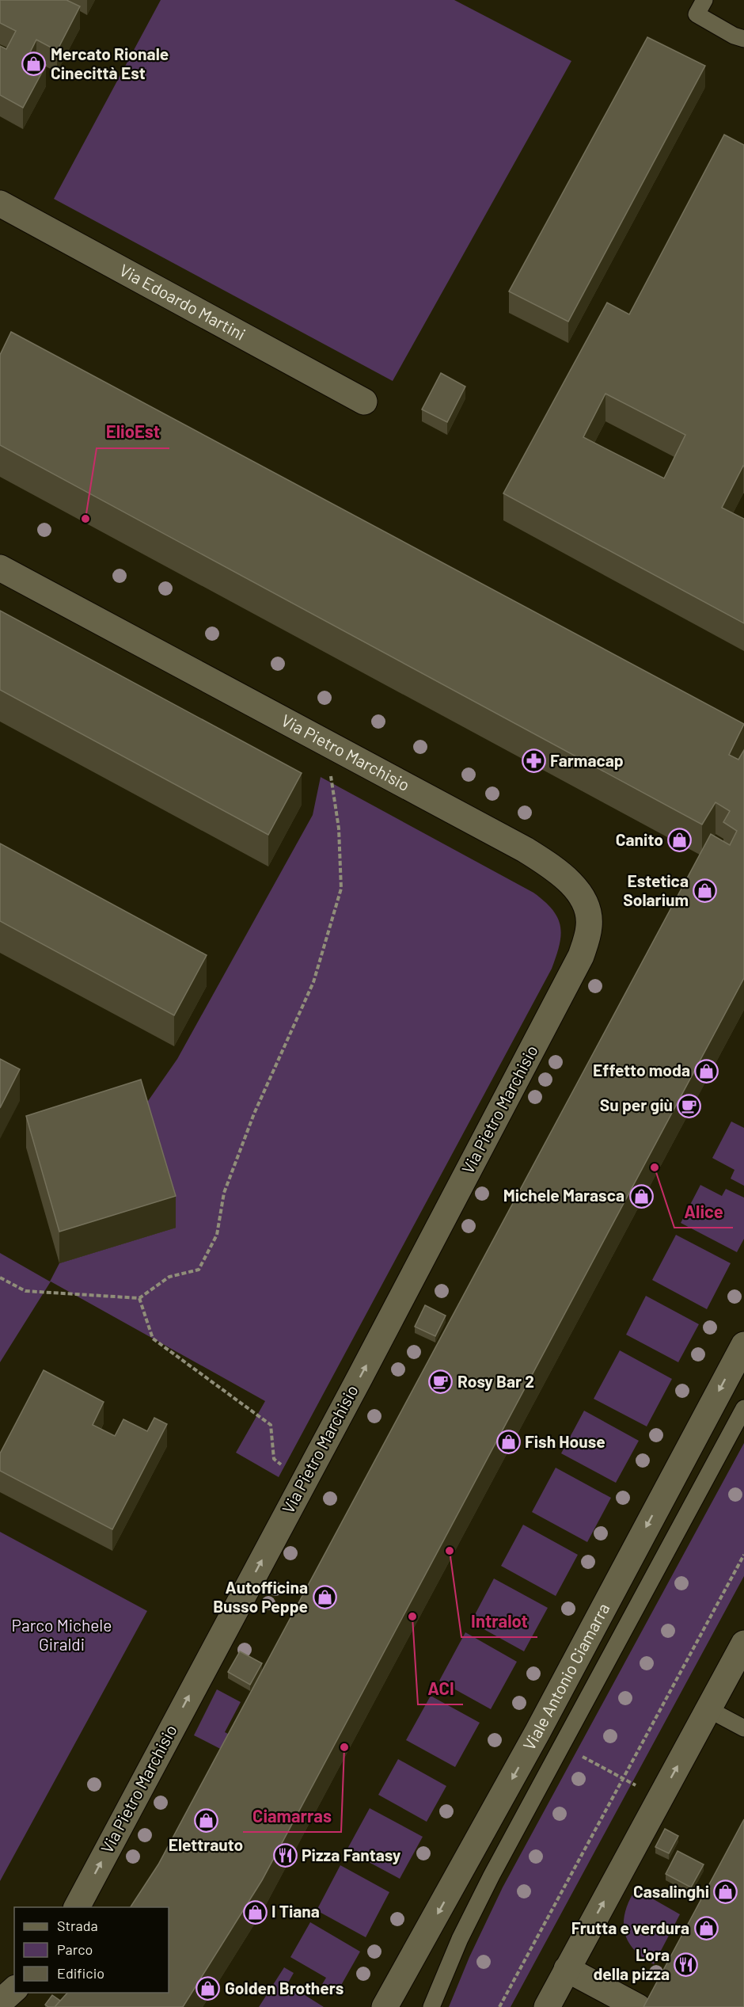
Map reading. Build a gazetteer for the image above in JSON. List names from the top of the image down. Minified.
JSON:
{"streets":{"street":["Via Edoardo Martini","Via Pietro Marchisio","Viale Antonio Ciamarra"]},"one_way":["Via Pietro Marchisio"],"parks":["Parco Michele Giraldi"],"places":{"shop":["Mercato Rionale Cinecittà Est","Canito","Estetica Solarium","Effetto moda","Michele Marasca","Fish House","Autofficina Busso Peppe","Elettrauto","Casalinghi","I Tiana","Frutta e verdura","Golden Brothers"],"other":["ElioEst","Alice","Intralot","ACI","Ciamarras"],"pharmacy":["Farmacap"],"cafe":["Su per giù","Rosy Bar 2"],"restaurant":["Pizza Fantasy","L'ora della pizza"]},"legend":["Strada","Parco","Edificio"]}
